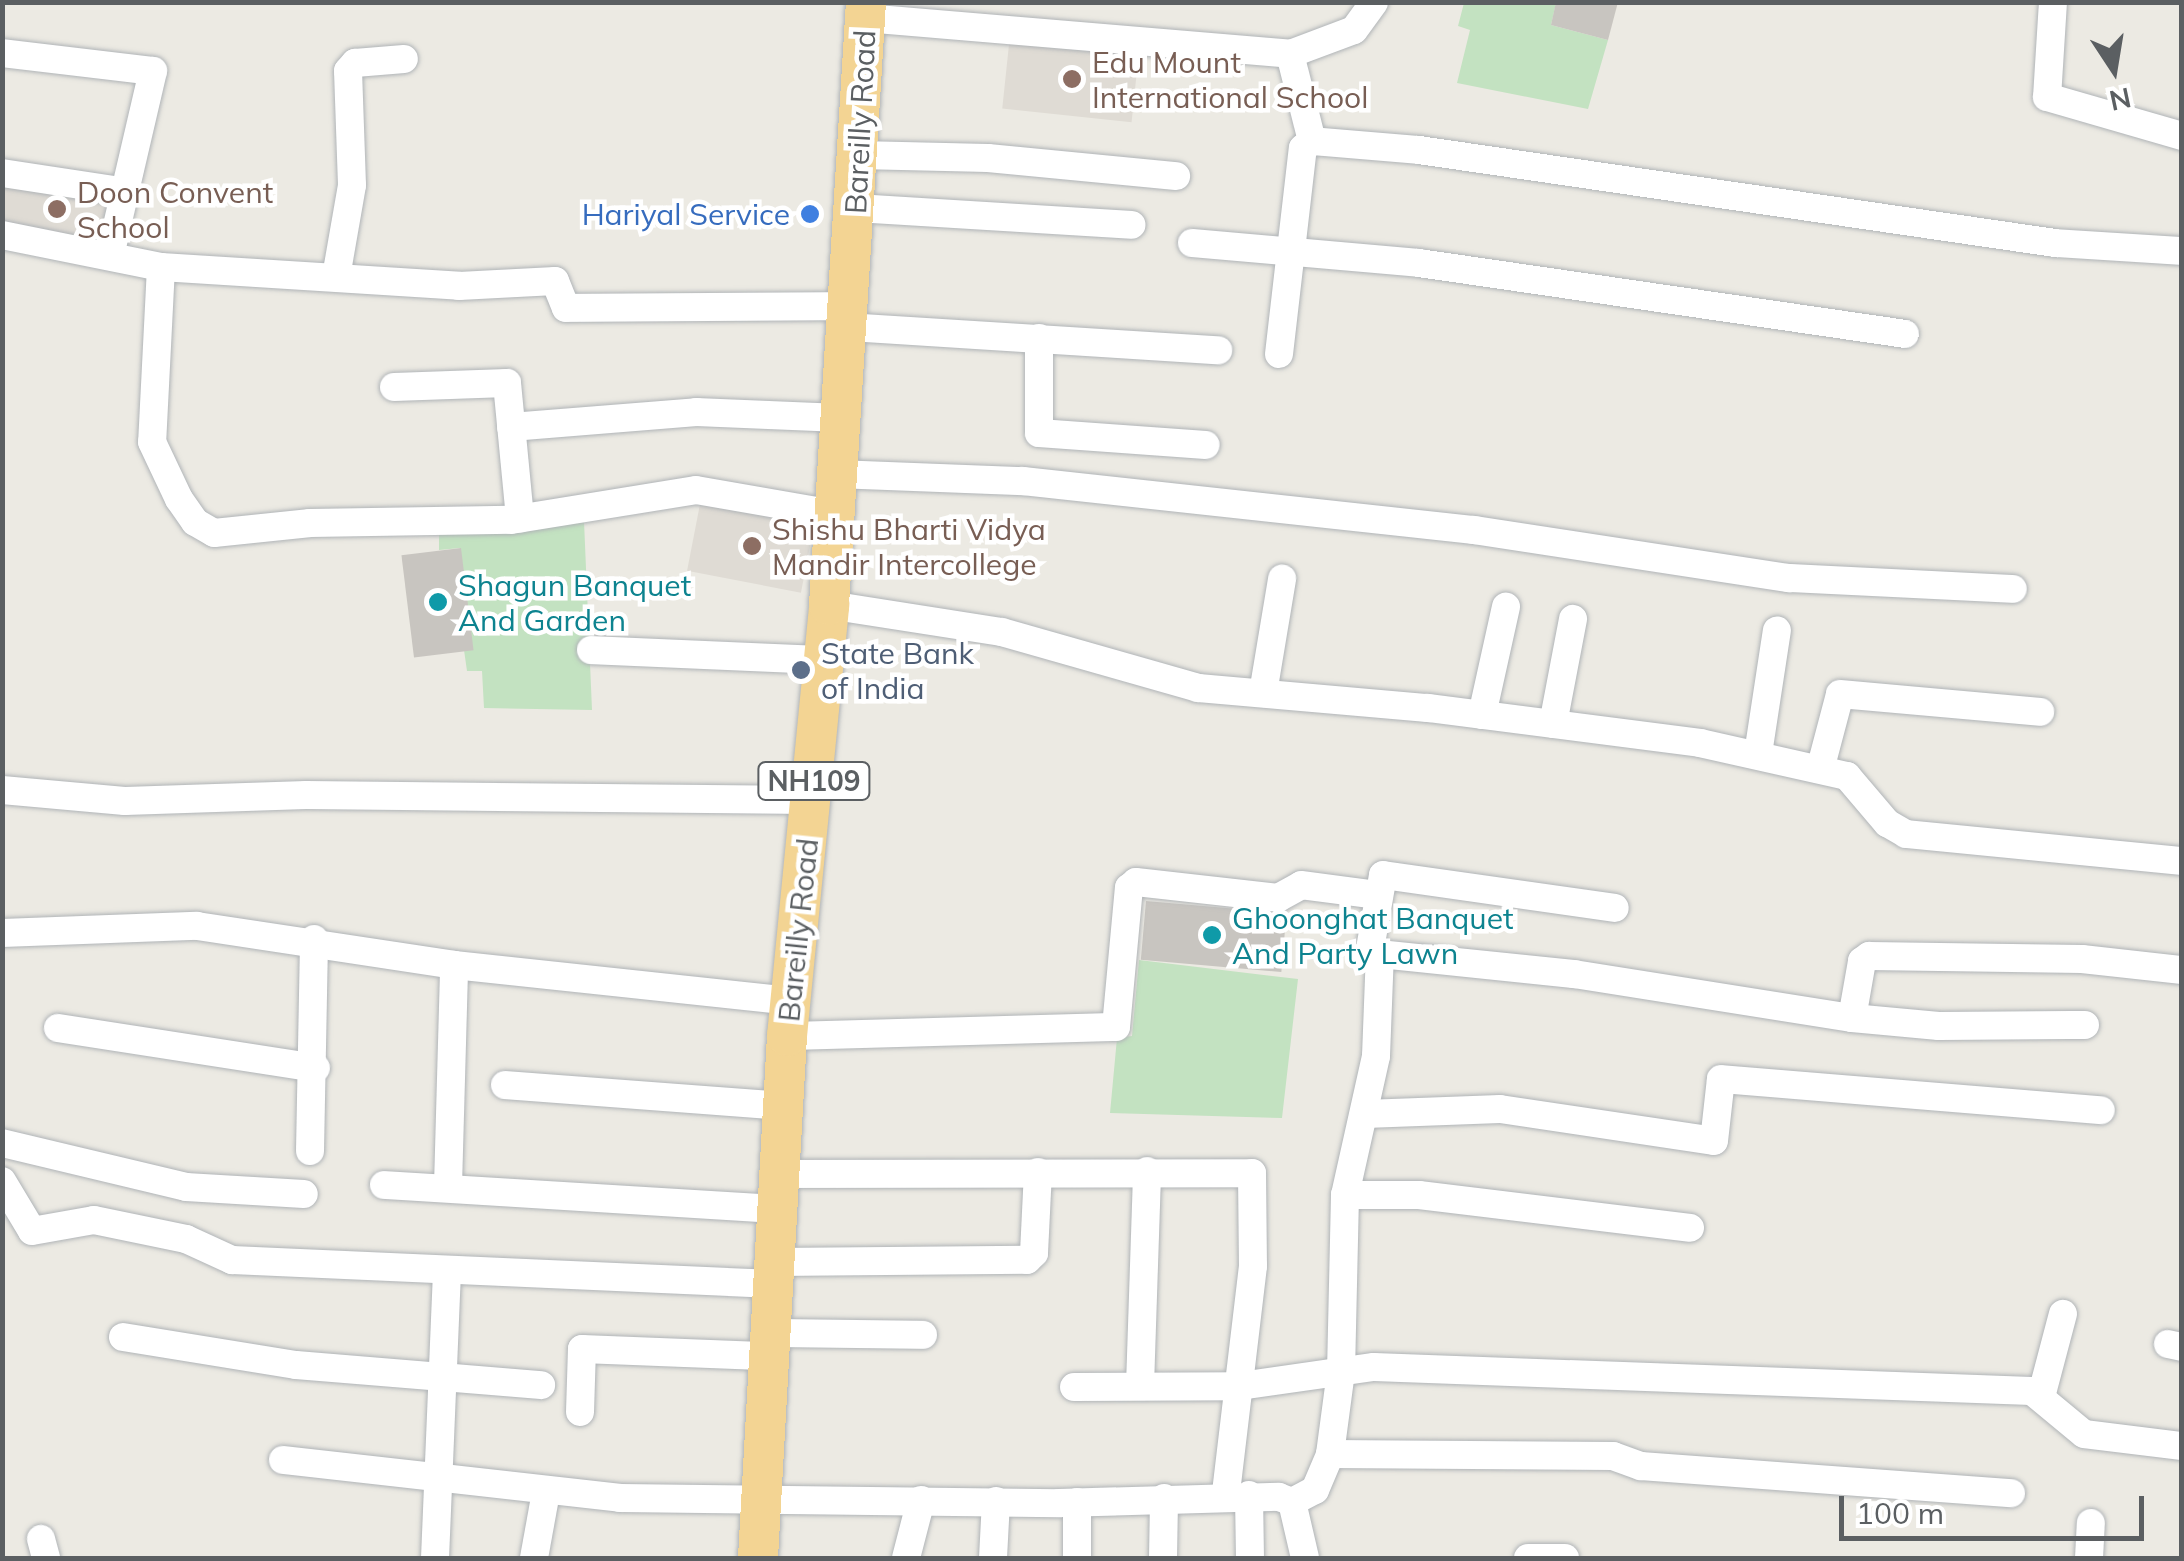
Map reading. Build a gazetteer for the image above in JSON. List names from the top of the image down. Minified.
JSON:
{"streets":{"highway":["Bareilly Road","NH109"]},"places":["Edu Mount International School","Doon Convent School","Hariyal Service","Shishu Bharti Vidya Mandir Intercollege","Shagun Banquet And Garden","State Bank of India","Ghoonghat Banquet And Party Lawn"],"scale_bar":"100 m","north":"bottom"}
